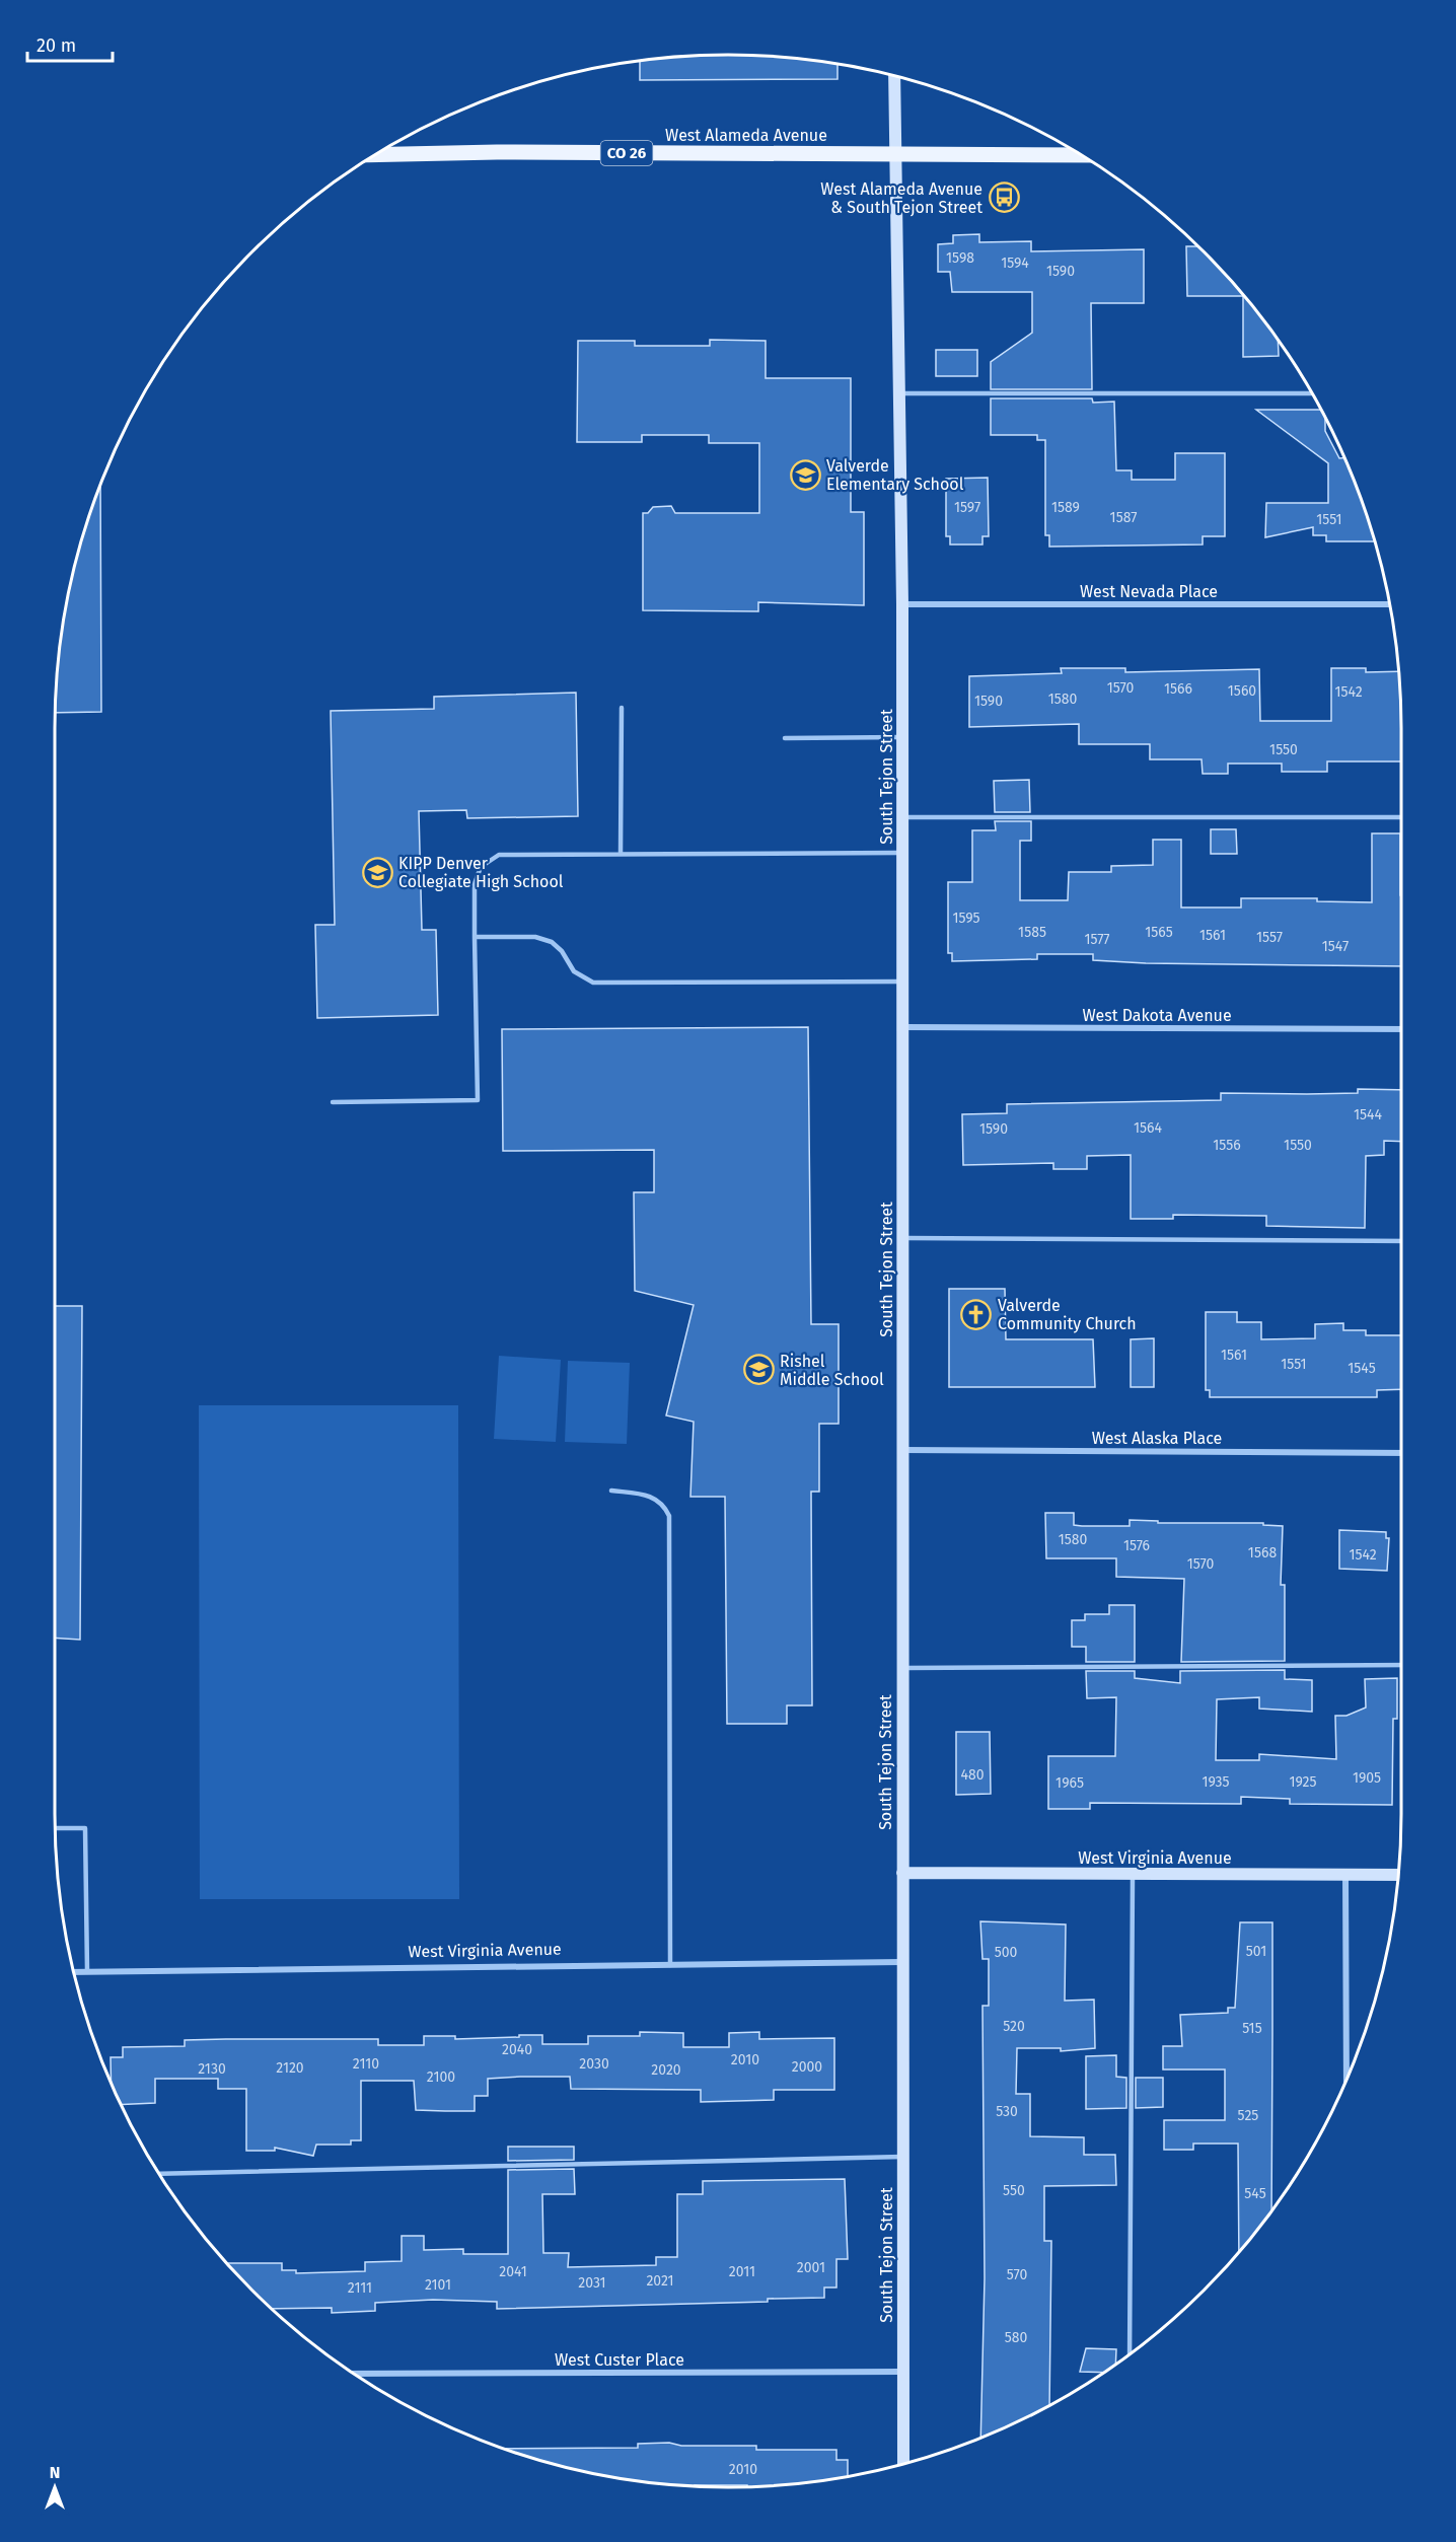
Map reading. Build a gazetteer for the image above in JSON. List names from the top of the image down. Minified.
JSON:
{"streets":{"main road":["West Alameda Avenue","CO 26"],"street":["West Nevada Place","South Tejon Street","West Dakota Avenue","West Alaska Place","West Virginia Avenue","West Custer Place"]},"crossings":[["West Alameda Avenue","South Tejon Street"],["West Nevada Place","South Tejon Street"],["South Tejon Street","West Dakota Avenue"],["South Tejon Street","West Alaska Place"],["South Tejon Street","West Virginia Avenue"],["South Tejon Street","West Custer Place"]],"places":{"bus stop":["West Alameda Avenue & South Tejon Street"],"school or university":["Valverde Elementary School","KIPP Denver Collegiate High School","Rishel Middle School"],"church":["Valverde Community Church"]},"house_numbers":["1598","1594","1590","1597","1589","1587","1551","1570","1566","1560","1542","1580","1590","1550","1595","1585","1565","1561","1557","1577","1547","1544","1564","1590","1556","1550","1561","1551","1545","1580","1576","1568","1542","1570","480","1905","1935","1925","1965","501","500","520","515","2040","2010","2110","2030","2000","2120","2130","2020","2100","530","525","550","545","2001","2041","2011","570","2021","2031","2101","2111","580","2010"],"scale_bar":"20 m","north":"top"}
